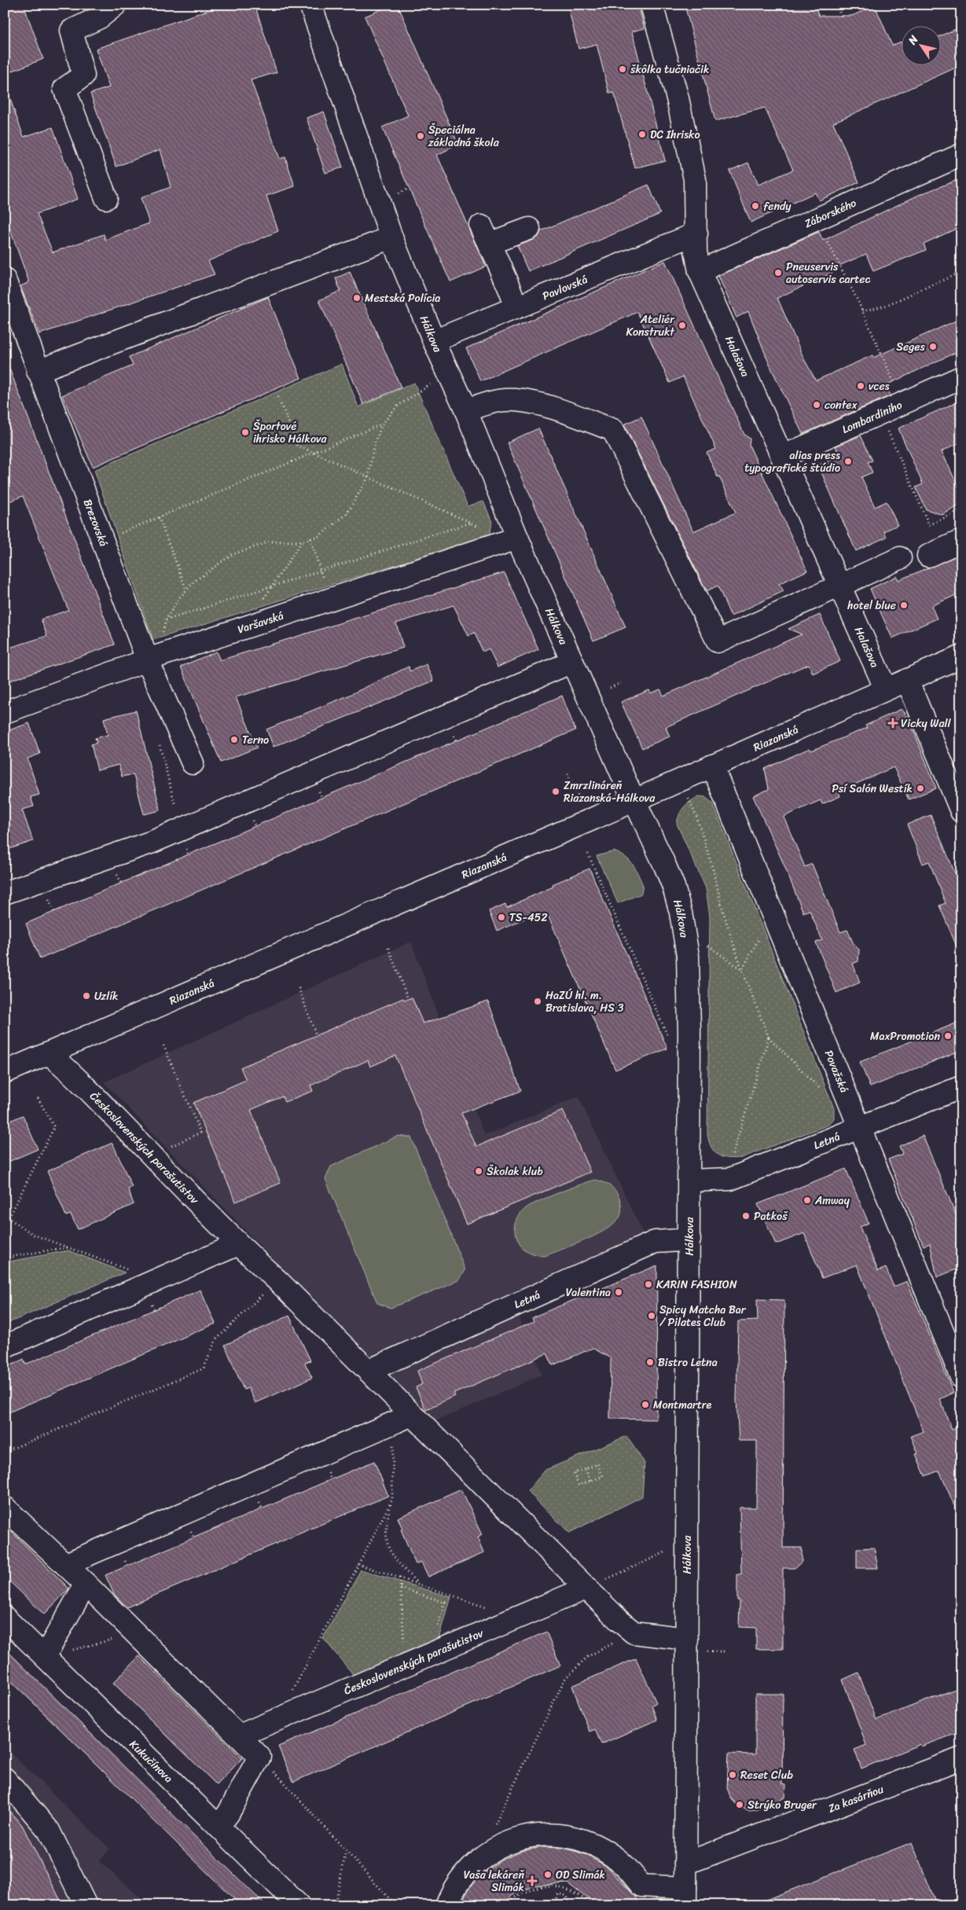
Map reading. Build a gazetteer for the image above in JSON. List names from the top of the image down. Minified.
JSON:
{"streets":{"street":["Záborského","Pavlovská","Hálkova","Halašova","Lombardiniho","Brezovská","Varšavská","Riazanská","Považská","Letná","Československých parašutistov","Kukučínova","Za kasárňou"]},"crossings":[["Záborského","Halašova"],["Pavlovská","Hálkova"],["Pavlovská","Halašova"],["Hálkova","Varšavská"],["Hálkova","Riazanská"],["Hálkova","Letná"],["Hálkova","Za kasárňou"],["Halašova","Lombardiniho"],["Halašova","Riazanská"],["Brezovská","Varšavská"],["Riazanská","Považská"],["Riazanská","Československých parašutistov"],["Považská","Letná"],["Letná","Československých parašutistov"]],"places":{"other":["škôlka tučniačik","DC Ihrisko","Špeciálna základná škola","fendy","Pneuservis autoservis cartec","Mestská Polícia","Ateliér Konstrukt","Seges","vces","contex","Športové ihrisko Hálkova","alias press typografické štúdio","hotel blue","Terno","Psí Salón Westík","Zmrzlináreň Riazanská-Hálkova","TS-452","Uzlík","HaZÚ hl. m. Bratislava, HS 3","MaxPromotion","Školak klub","Amway","Patkoš","KARIN FASHION","Valentina","Spicy Matcha Bar / Pilates Club","Bistro Letna","Montmartre","Reset Club","Strýko Bruger","OD Slimák"],"health":["Vicky Wall","Vaša lekáreň Slimák"]},"north":"top left"}
